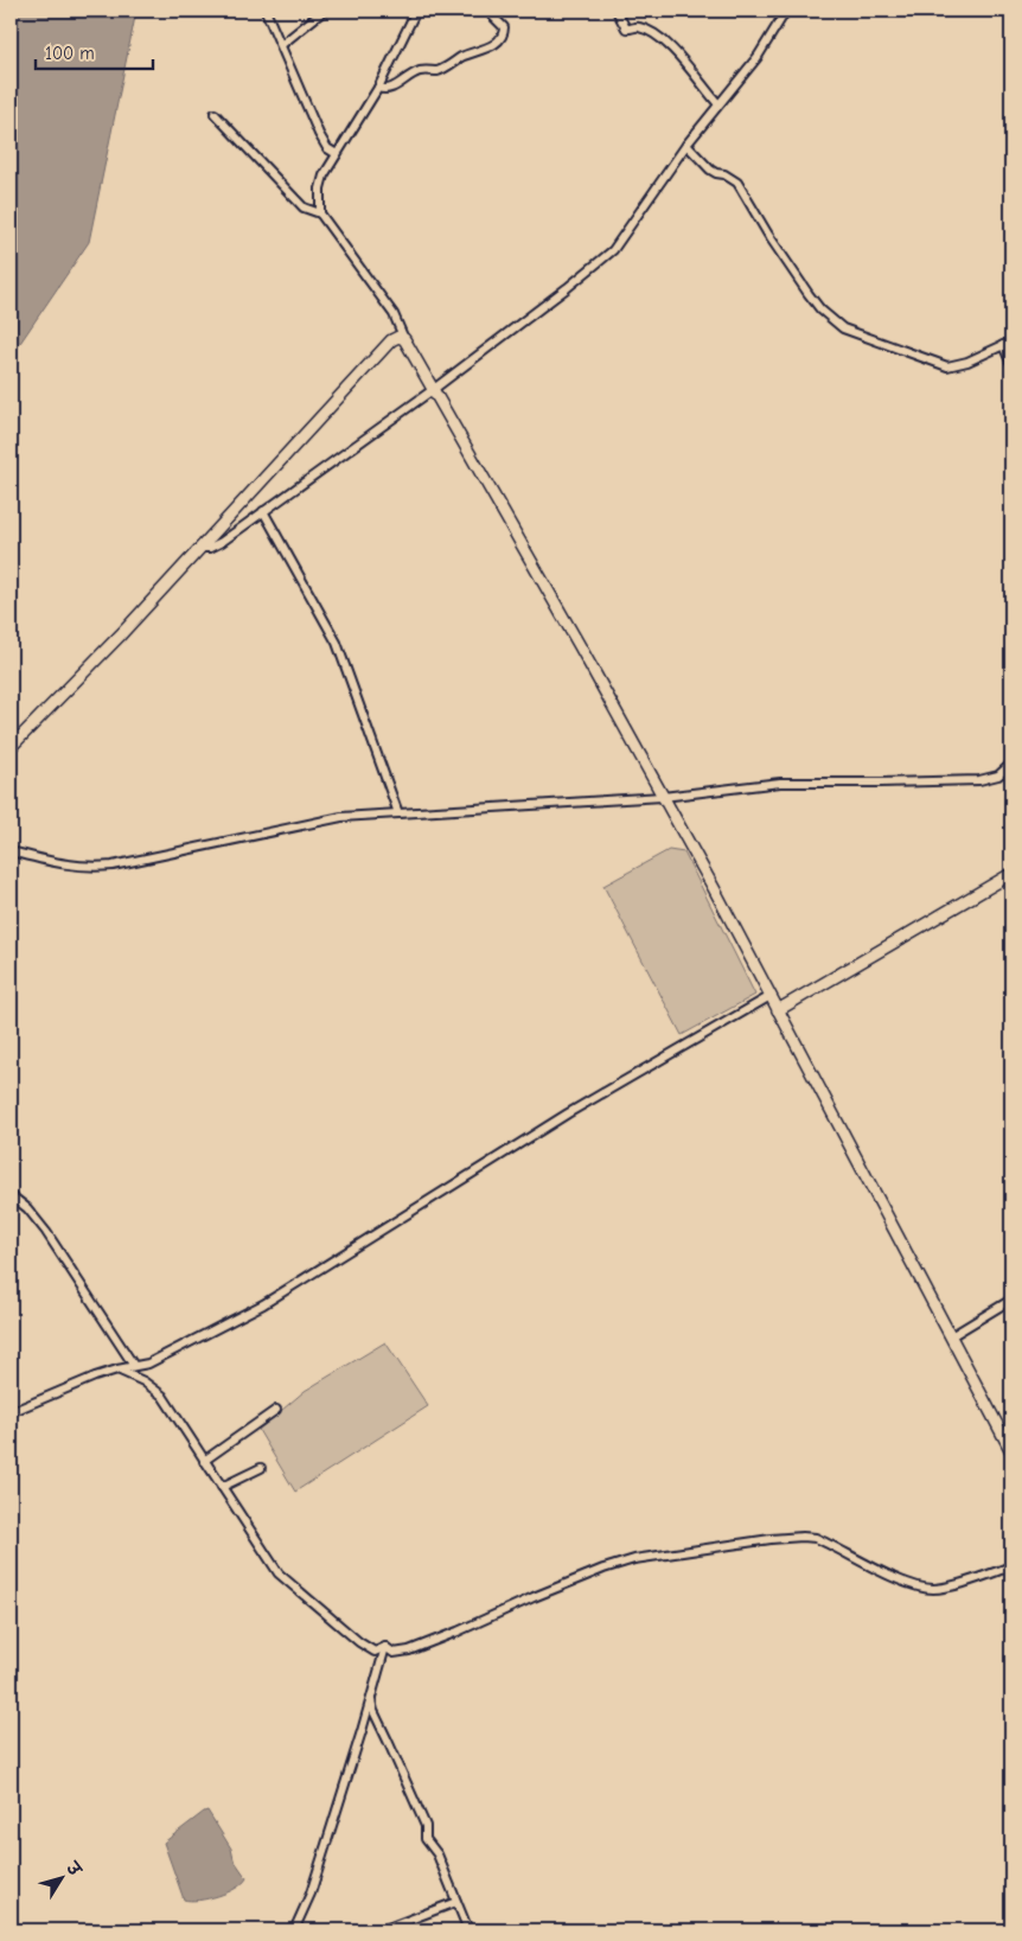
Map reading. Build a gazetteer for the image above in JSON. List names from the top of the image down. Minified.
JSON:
{"scale_bar":"100 m","north":"top right"}
